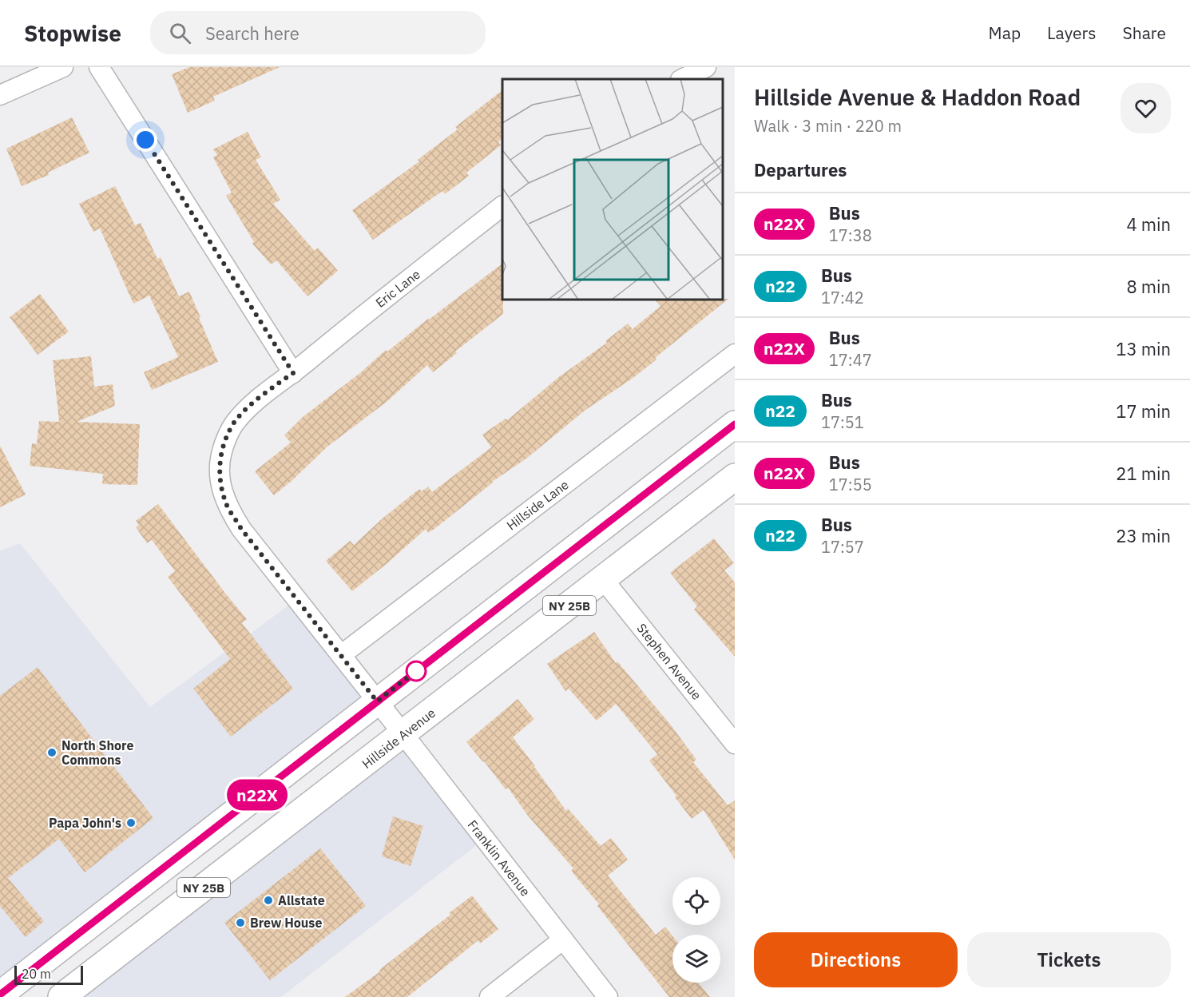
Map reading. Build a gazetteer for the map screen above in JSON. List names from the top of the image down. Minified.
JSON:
{"streets":{"main road":["NY 25B","Hillside Avenue"],"street":["Eric Lane","Hillside Lane","Stephen Avenue","Franklin Avenue"]},"crossings":[["Eric Lane","Hillside Lane"],["Eric Lane","Franklin Avenue"],["Hillside Lane","Franklin Avenue"],["Stephen Avenue","Hillside Avenue"],["Hillside Avenue","Franklin Avenue"]],"places":["North Shore Commons","Papa John's","Allstate","Brew House"],"lines":["bus line n22X"],"scale_bar":"20 m","page":{"header":"Stopwise","search":"Search here","nav":["Map","Layers","Share"],"on_map":"n22X","heading":[["Hillside Avenue & Haddon Road","Walk · 3 min · 220 m"],"Departures"],"list":[{"mark":"n22X","name":"Bus","note":"17:38","value":"4 min"},{"mark":"n22","name":"Bus","note":"17:42","value":"8 min"},{"mark":"n22X","name":"Bus","note":"17:47","value":"13 min"},{"mark":"n22","name":"Bus","note":"17:51","value":"17 min"},{"mark":"n22X","name":"Bus","note":"17:55","value":"21 min"},{"mark":"n22","name":"Bus","note":"17:57","value":"23 min"}],"buttons":["Directions","Tickets"],"scale":"20 m"}}
